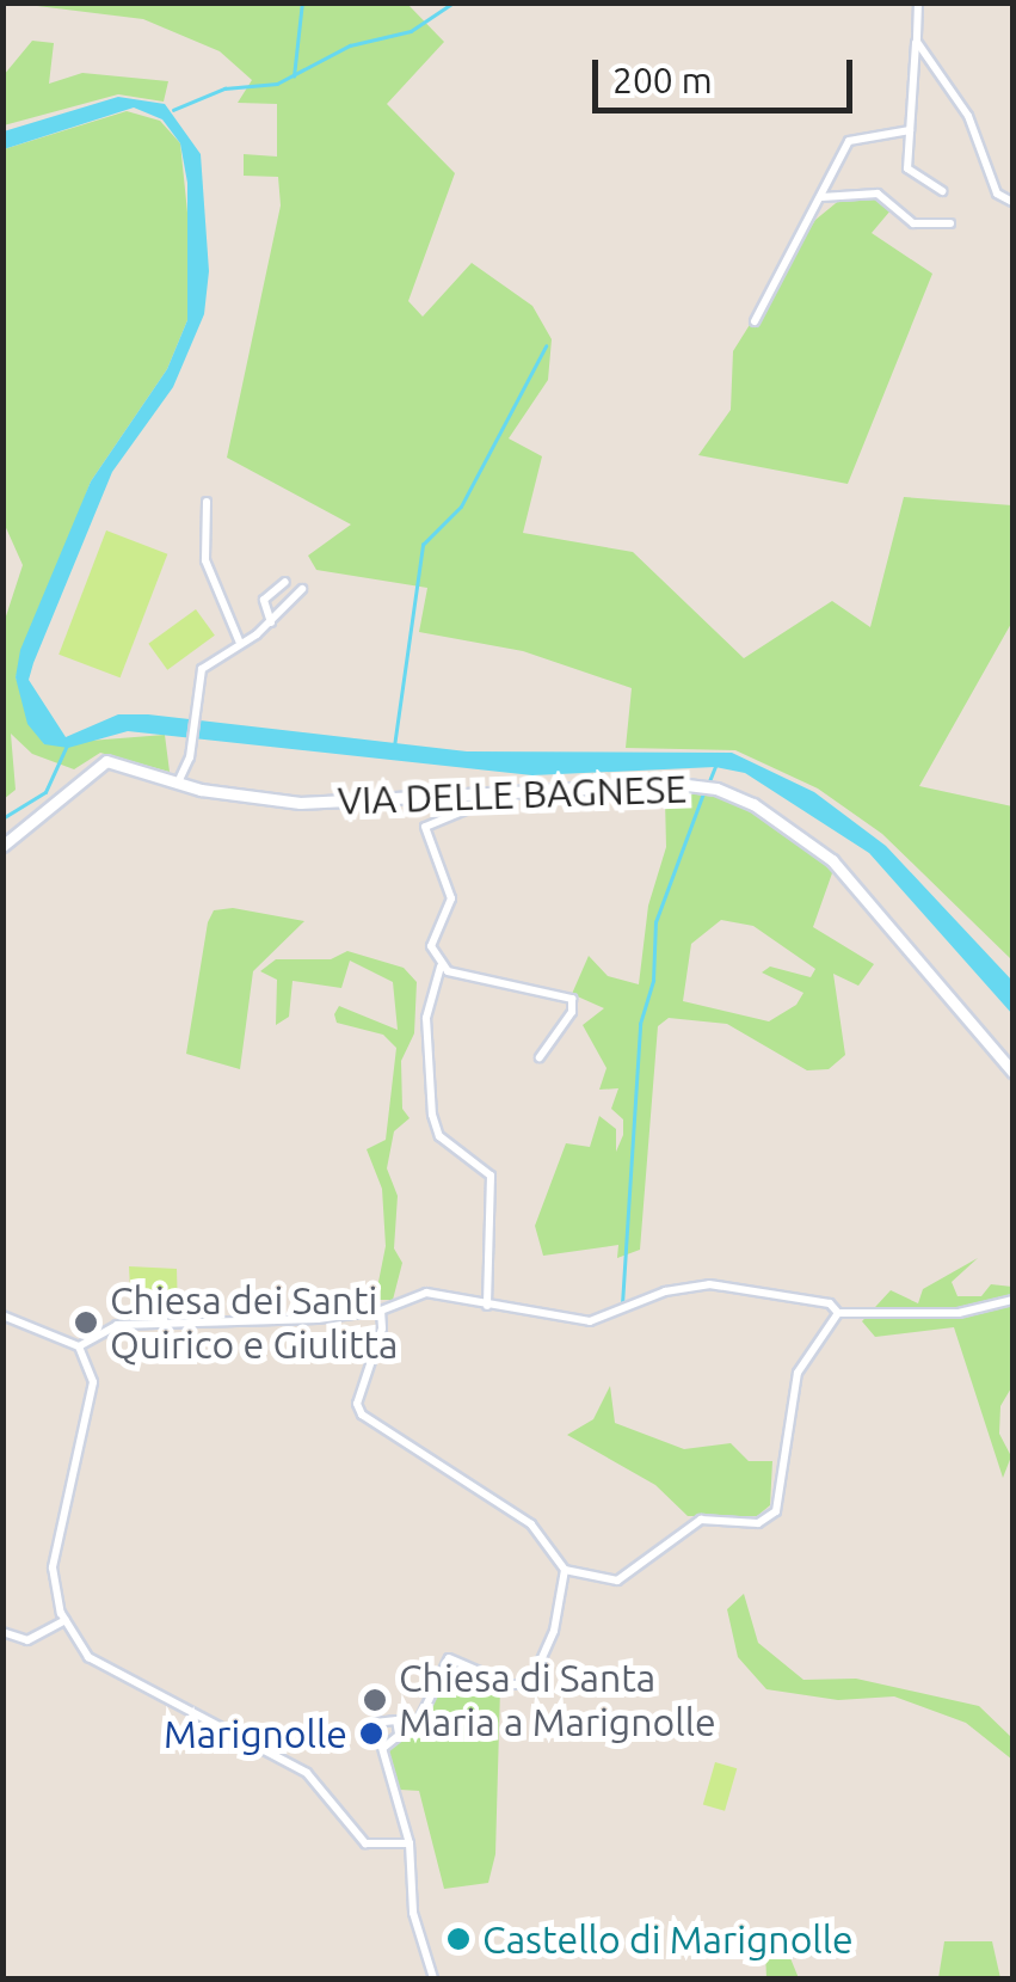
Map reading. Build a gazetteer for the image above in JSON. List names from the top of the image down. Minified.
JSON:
{"streets":{"main road":["VIA DELLE BAGNESE"]},"places":["Chiesa dei Santi Quirico e Giulitta","Chiesa di Santa Maria a Marignolle","Marignolle","Castello di Marignolle"],"scale_bar":"200 m"}
